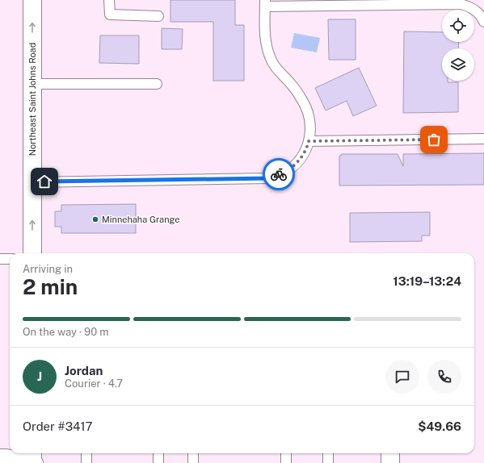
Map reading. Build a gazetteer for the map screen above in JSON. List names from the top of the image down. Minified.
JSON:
{"streets":{"main road":["Northeast Saint Johns Road"]},"one_way":["Northeast Saint Johns Road"],"places":["Minnehaha Grange"],"page":{"heading":["2 min","Arriving in","13:19–13:24"],"panel":["Jordan","Courier · 4.7","Order #3417","$49.66"],"bar":"On the way · 90 m","round":"J"}}
